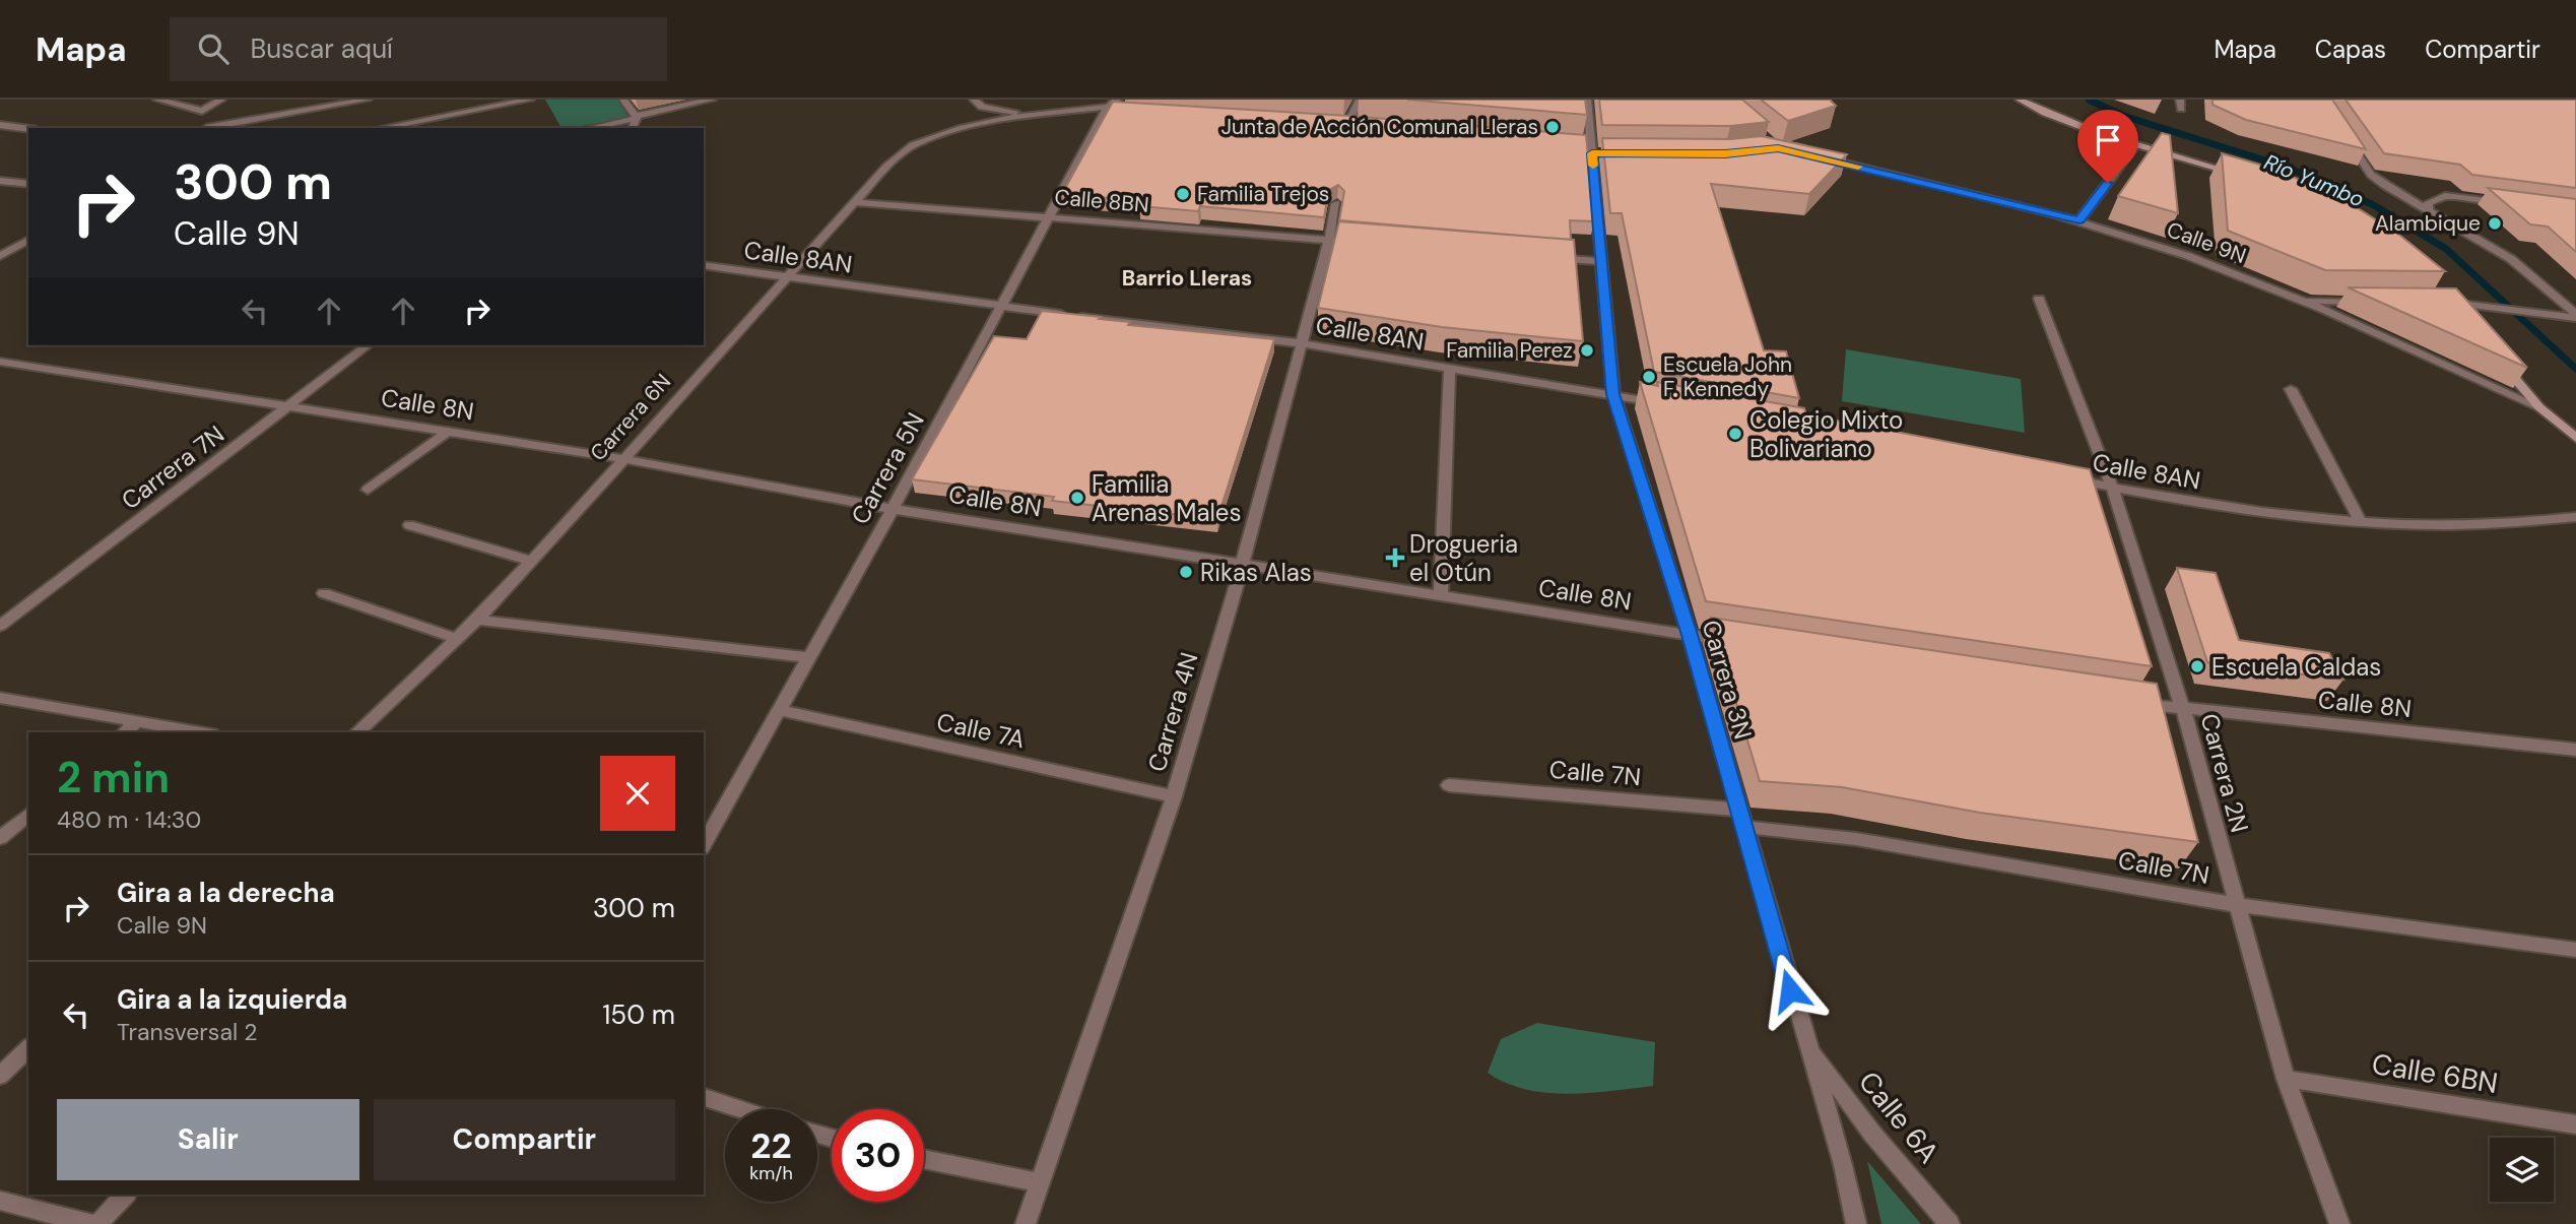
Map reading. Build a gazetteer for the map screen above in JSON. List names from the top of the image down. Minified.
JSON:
{"streets":{"street":["Calle 8BN","Calle 9N","Calle 8AN","Calle 8N","Carrera 6N","Carrera 7N","Carrera 5N","Carrera 3N","Carrera 4N","Calle 7A","Calle 7N","Carrera 2N","Calle 6BN","Calle 6A"]},"crossings":[["Calle 8BN","Carrera 6N"],["Calle 8BN","Carrera 5N"],["Calle 8BN","Carrera 4N"],["Calle 8AN","Carrera 6N"],["Calle 8AN","Carrera 5N"],["Calle 8AN","Carrera 3N"],["Calle 8AN","Carrera 4N"],["Calle 8AN","Carrera 2N"],["Calle 8N","Carrera 6N"],["Calle 8N","Carrera 7N"],["Calle 8N","Carrera 5N"],["Calle 8N","Carrera 3N"],["Calle 8N","Carrera 4N"],["Calle 8N","Carrera 2N"],["Carrera 6N","Carrera 5N"],["Carrera 5N","Calle 7A"],["Carrera 3N","Calle 7N"],["Carrera 3N","Calle 6A"],["Carrera 4N","Calle 7A"],["Calle 7N","Carrera 2N"],["Carrera 2N","Calle 6BN"]],"districts":["Barrio Lleras"],"water":["Río Yumbo"],"places":{"other":["Junta de Acción Comunal Lleras","Familia Trejos","Alambique","Familia Perez","Escuela John F. Kennedy","Colegio Mixto Bolivariano","Familia Arenas Males","Rikas Alas","Escuela Caldas"],"health":["Drogueria el Otún"]},"page":{"header":"Mapa","search":"Buscar aquí","nav":["Mapa","Capas","Compartir"],"turn":["300 m","Calle 9N"],"heading":["2 min","480 m · 14:30"],"list":[{"name":"Gira a la derecha","note":"Calle 9N","value":"300 m"},{"name":"Gira a la izquierda","note":"Transversal 2","value":"150 m"}],"buttons":["Salir","Compartir"],"speed":"22 km/h","limit":"30"}}
